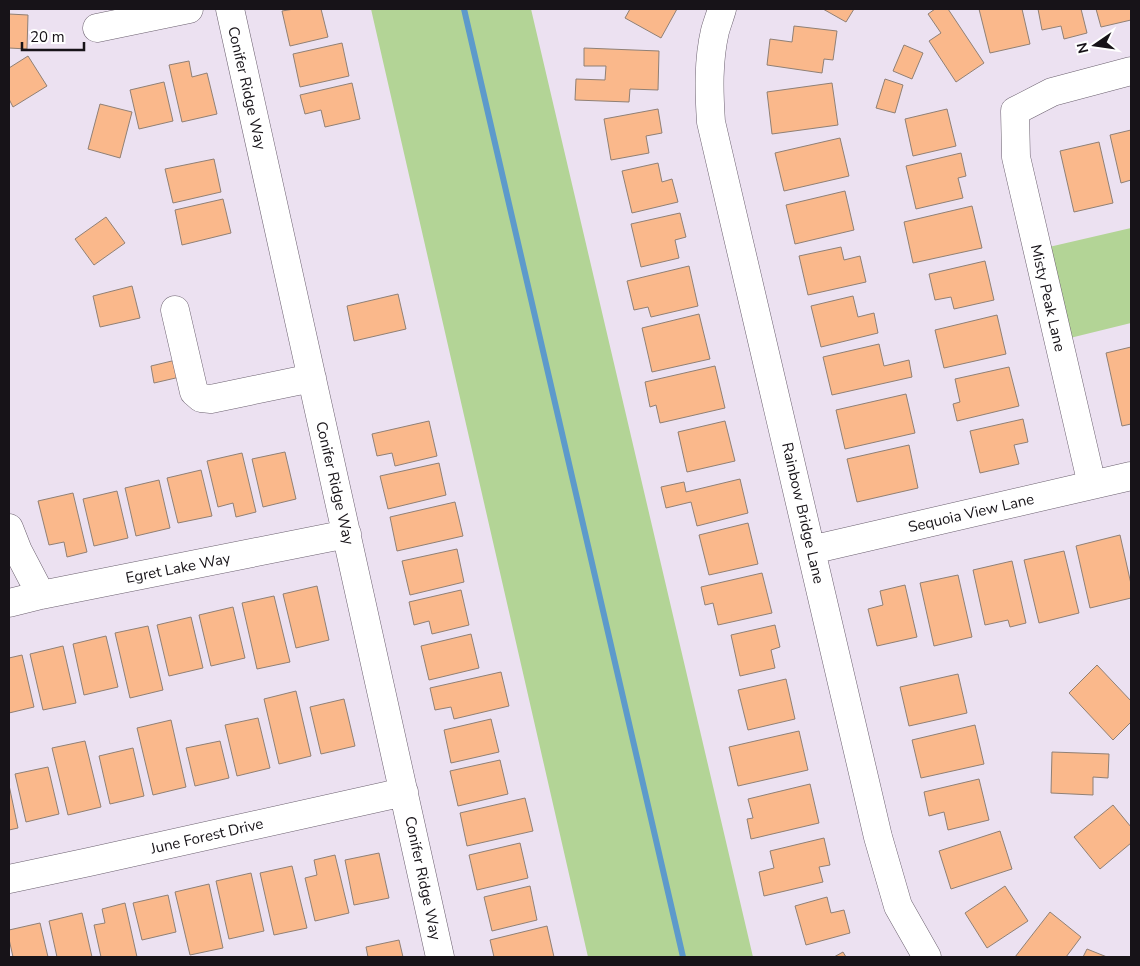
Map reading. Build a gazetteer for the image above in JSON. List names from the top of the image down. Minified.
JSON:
{"streets":{"street":["Conifer Ridge Way","Misty Peak Lane","Rainbow Bridge Lane","Sequoia View Lane","Egret Lake Way","June Forest Drive"]},"crossings":[["Conifer Ridge Way","Egret Lake Way"],["Conifer Ridge Way","June Forest Drive"],["Misty Peak Lane","Sequoia View Lane"],["Rainbow Bridge Lane","Sequoia View Lane"]],"scale_bar":"20 m","north":"left"}
